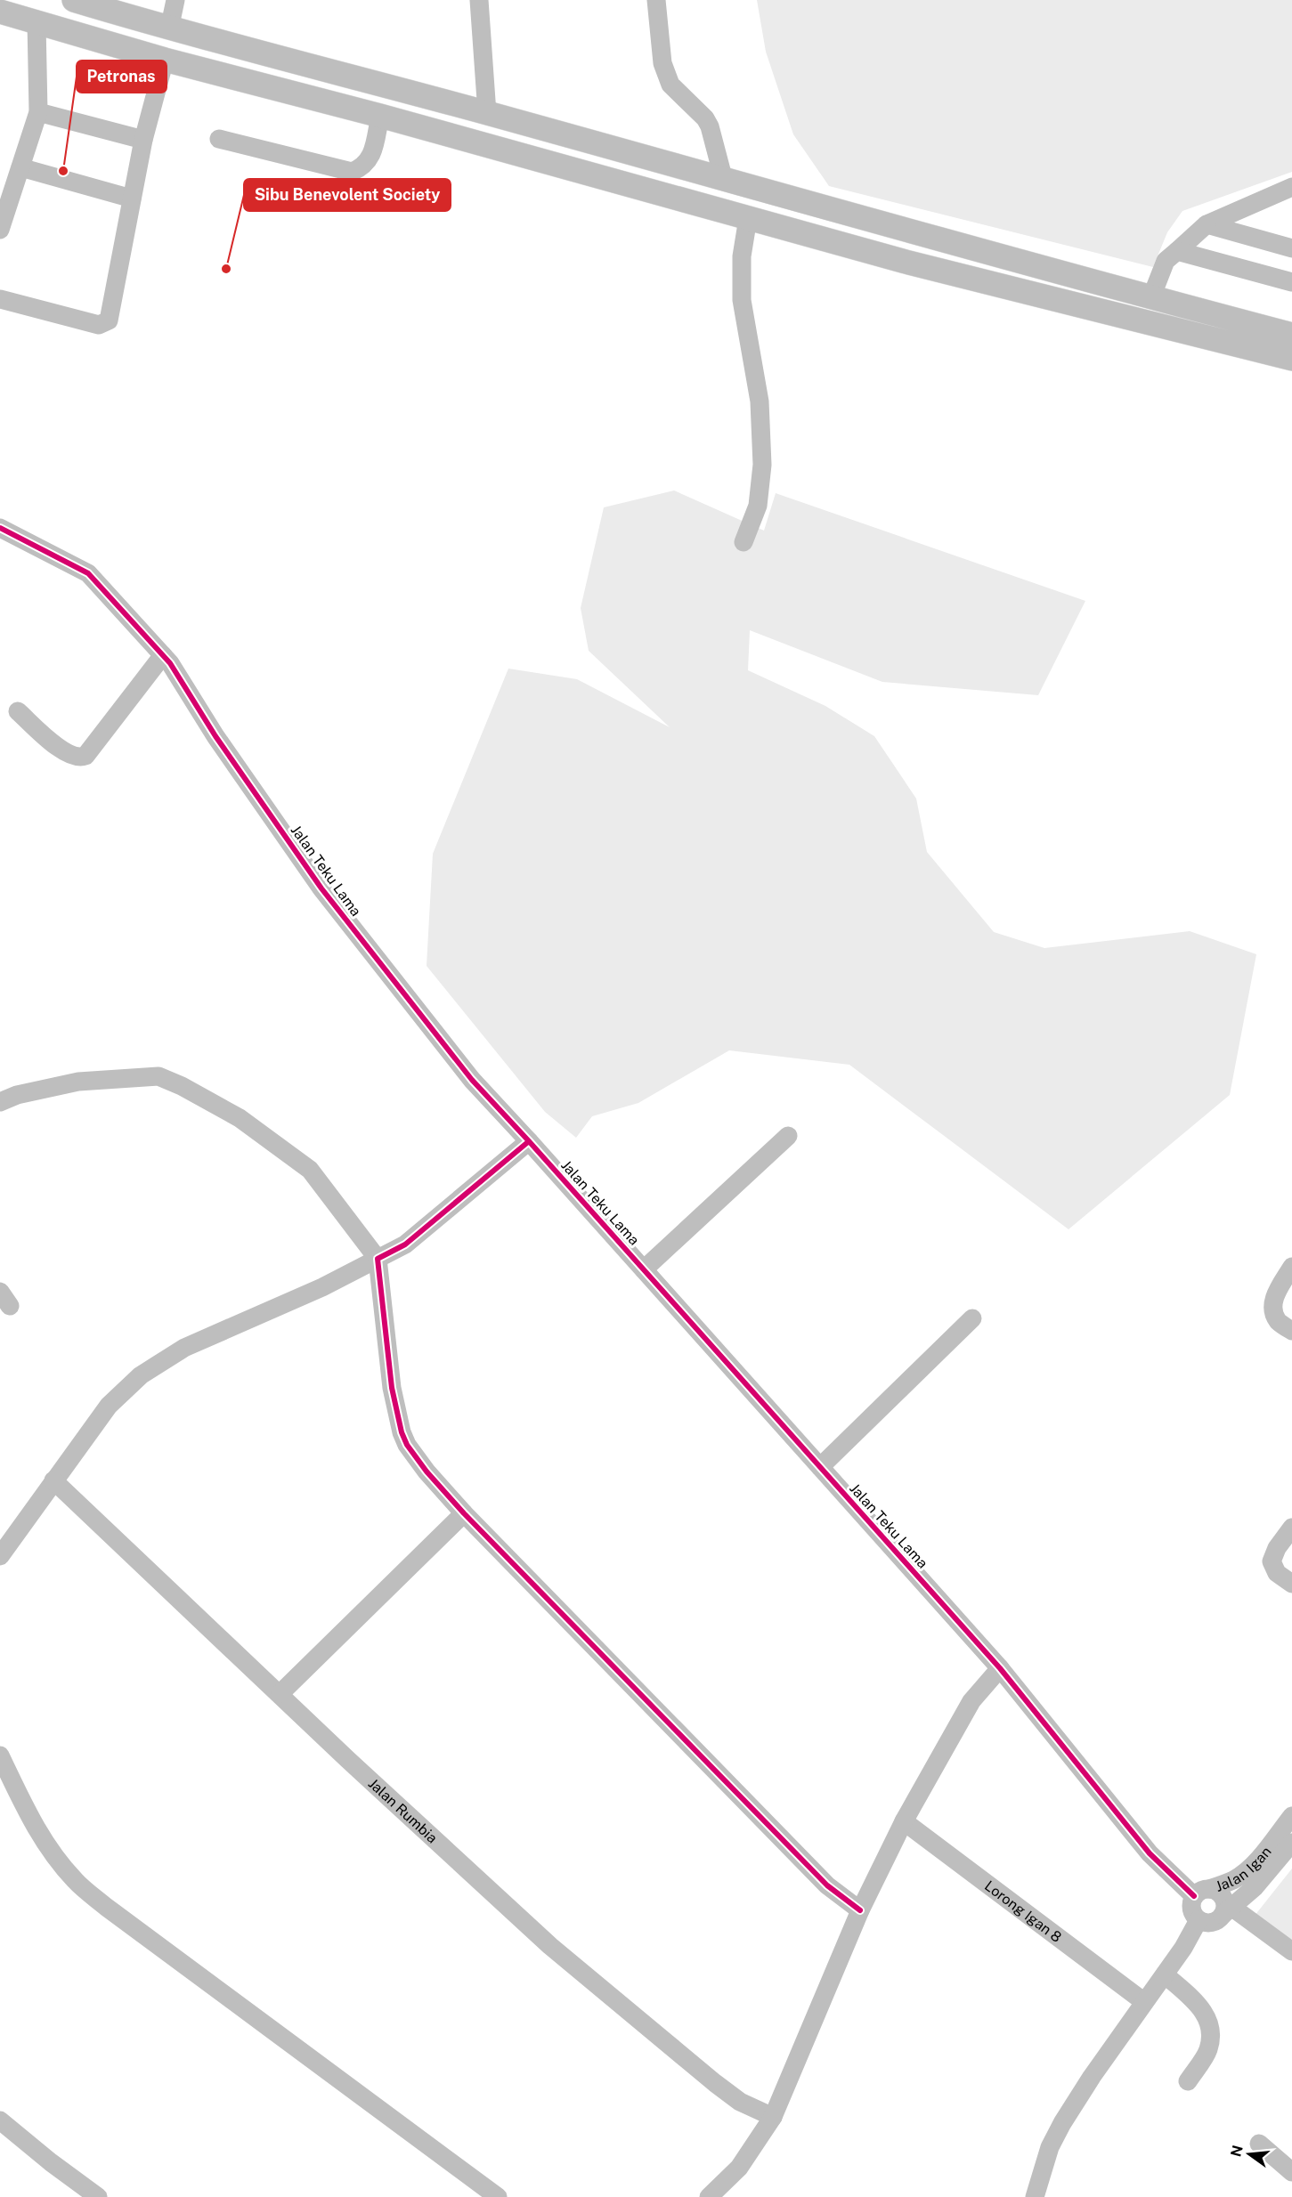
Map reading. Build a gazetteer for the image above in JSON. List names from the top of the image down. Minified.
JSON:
{"streets":{"street":["Jalan Teku Lama","Jalan Rumbia","Jalan Igan","Lorong Igan 8"]},"crossings":[["Jalan Teku Lama","Jalan Igan"]],"places":["Petronas","Sibu Benevolent Society"],"north":"left"}
